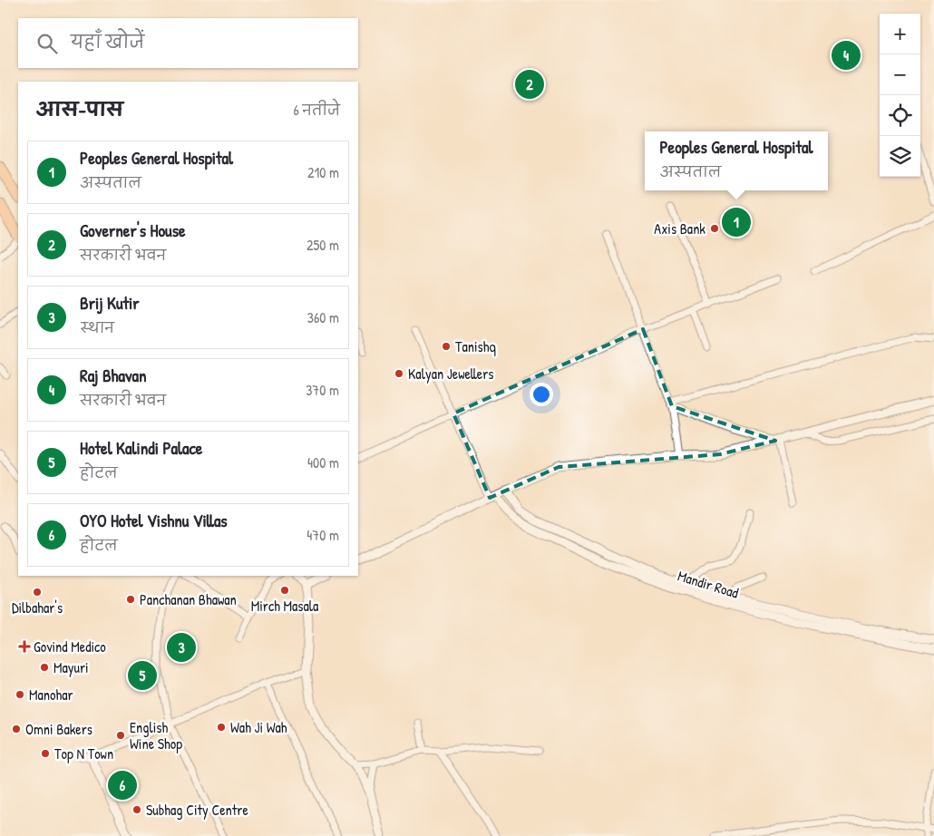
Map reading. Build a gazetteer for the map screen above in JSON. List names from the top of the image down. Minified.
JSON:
{"streets":{"street":["Mandir Road"]},"places":{"other":["Axis Bank","Tanishq","Kalyan Jewellers","Mirch Masala","Dilbahar's","Panchanan Bhawan","Mayuri","Manohar","Wah Ji Wah","Omni Bakers","English Wine Shop","Top N Town","Subhag City Centre"],"health":["Govind Medico"]},"page":{"map_buttons":["+","−"],"search":"यहाँ खोजें","pins":["4","2","1","3","5","6"],"heading":["आस-पास","6 नतीजे"],"popup":["Peoples General Hospital","अस्पताल"],"list":[{"mark":"1","name":"Peoples General Hospital","note":"अस्पताल","value":"210 m"},{"mark":"2","name":"Governer's House","note":"सरकारी भवन","value":"250 m"},{"mark":"3","name":"Brij Kutir","note":"स्थान","value":"360 m"},{"mark":"4","name":"Raj Bhavan","note":"सरकारी भवन","value":"370 m"},{"mark":"5","name":"Hotel Kalindi Palace","note":"होटल","value":"400 m"},{"mark":"6","name":"OYO Hotel Vishnu Villas","note":"होटल","value":"470 m"}]}}
